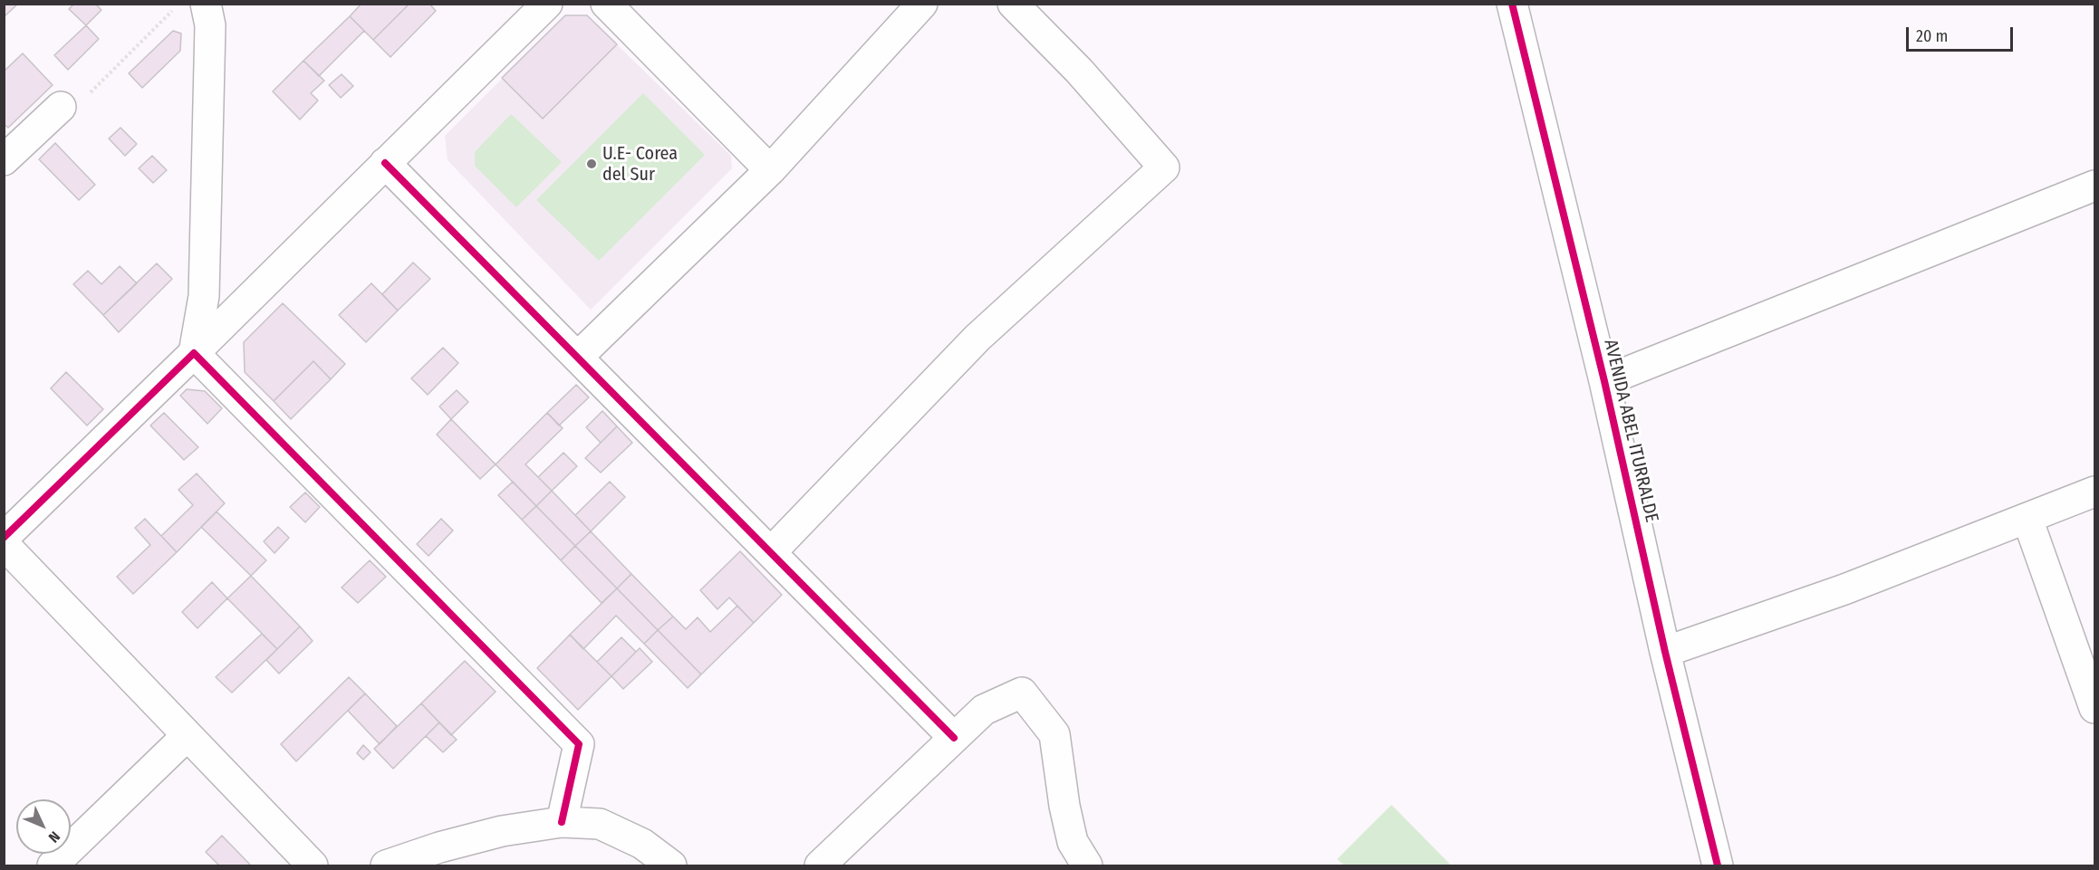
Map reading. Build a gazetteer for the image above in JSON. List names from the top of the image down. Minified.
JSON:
{"streets":{"street":["AVENIDA ABEL ITURRALDE"]},"places":["U.E- Corea del Sur"],"scale_bar":"20 m","north":"bottom right"}
